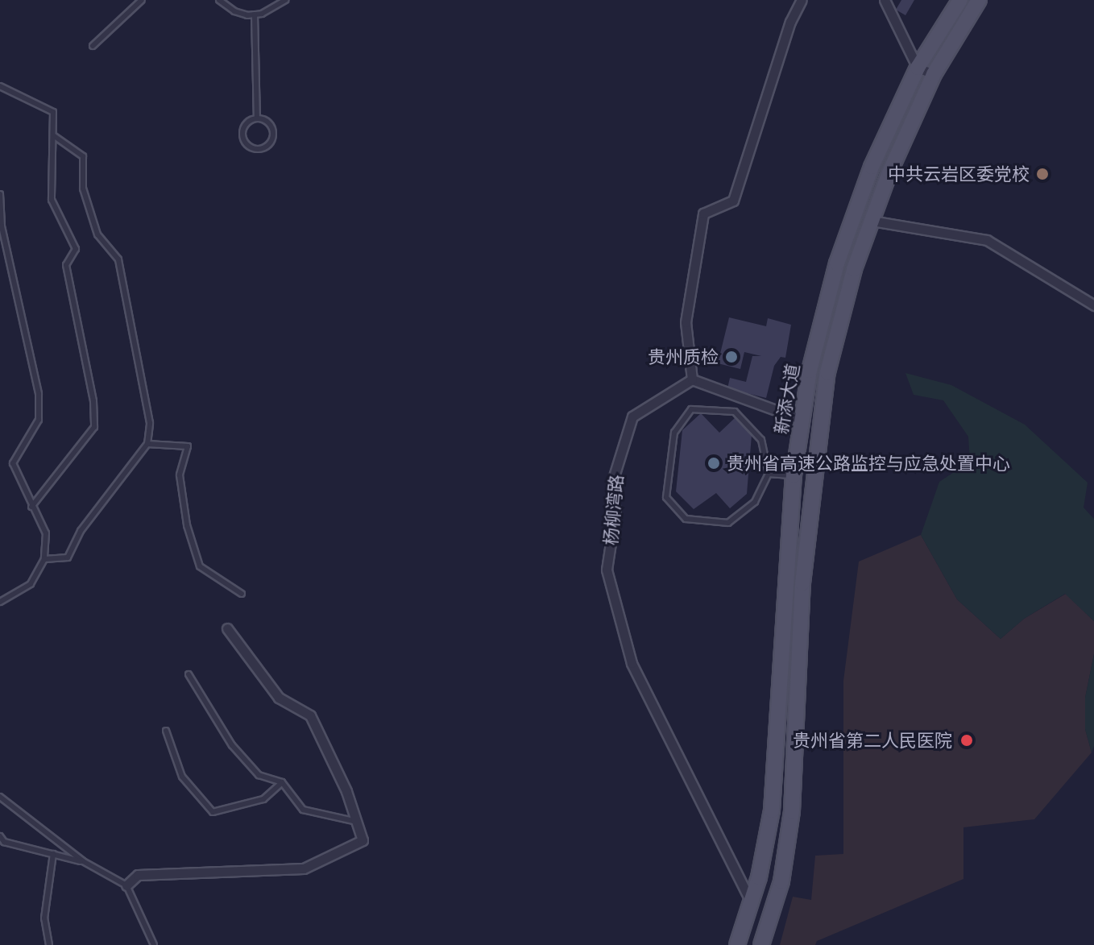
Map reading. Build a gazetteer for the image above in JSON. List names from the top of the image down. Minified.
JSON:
{"streets":{"main road":["新添大道"],"street":["杨柳湾路"]},"crossings":[["新添大道","杨柳湾路"]],"places":["中共云岩区委党校","贵州质检","贵州省高速公路监控与应急处置中心","贵州省第二人民医院"]}
